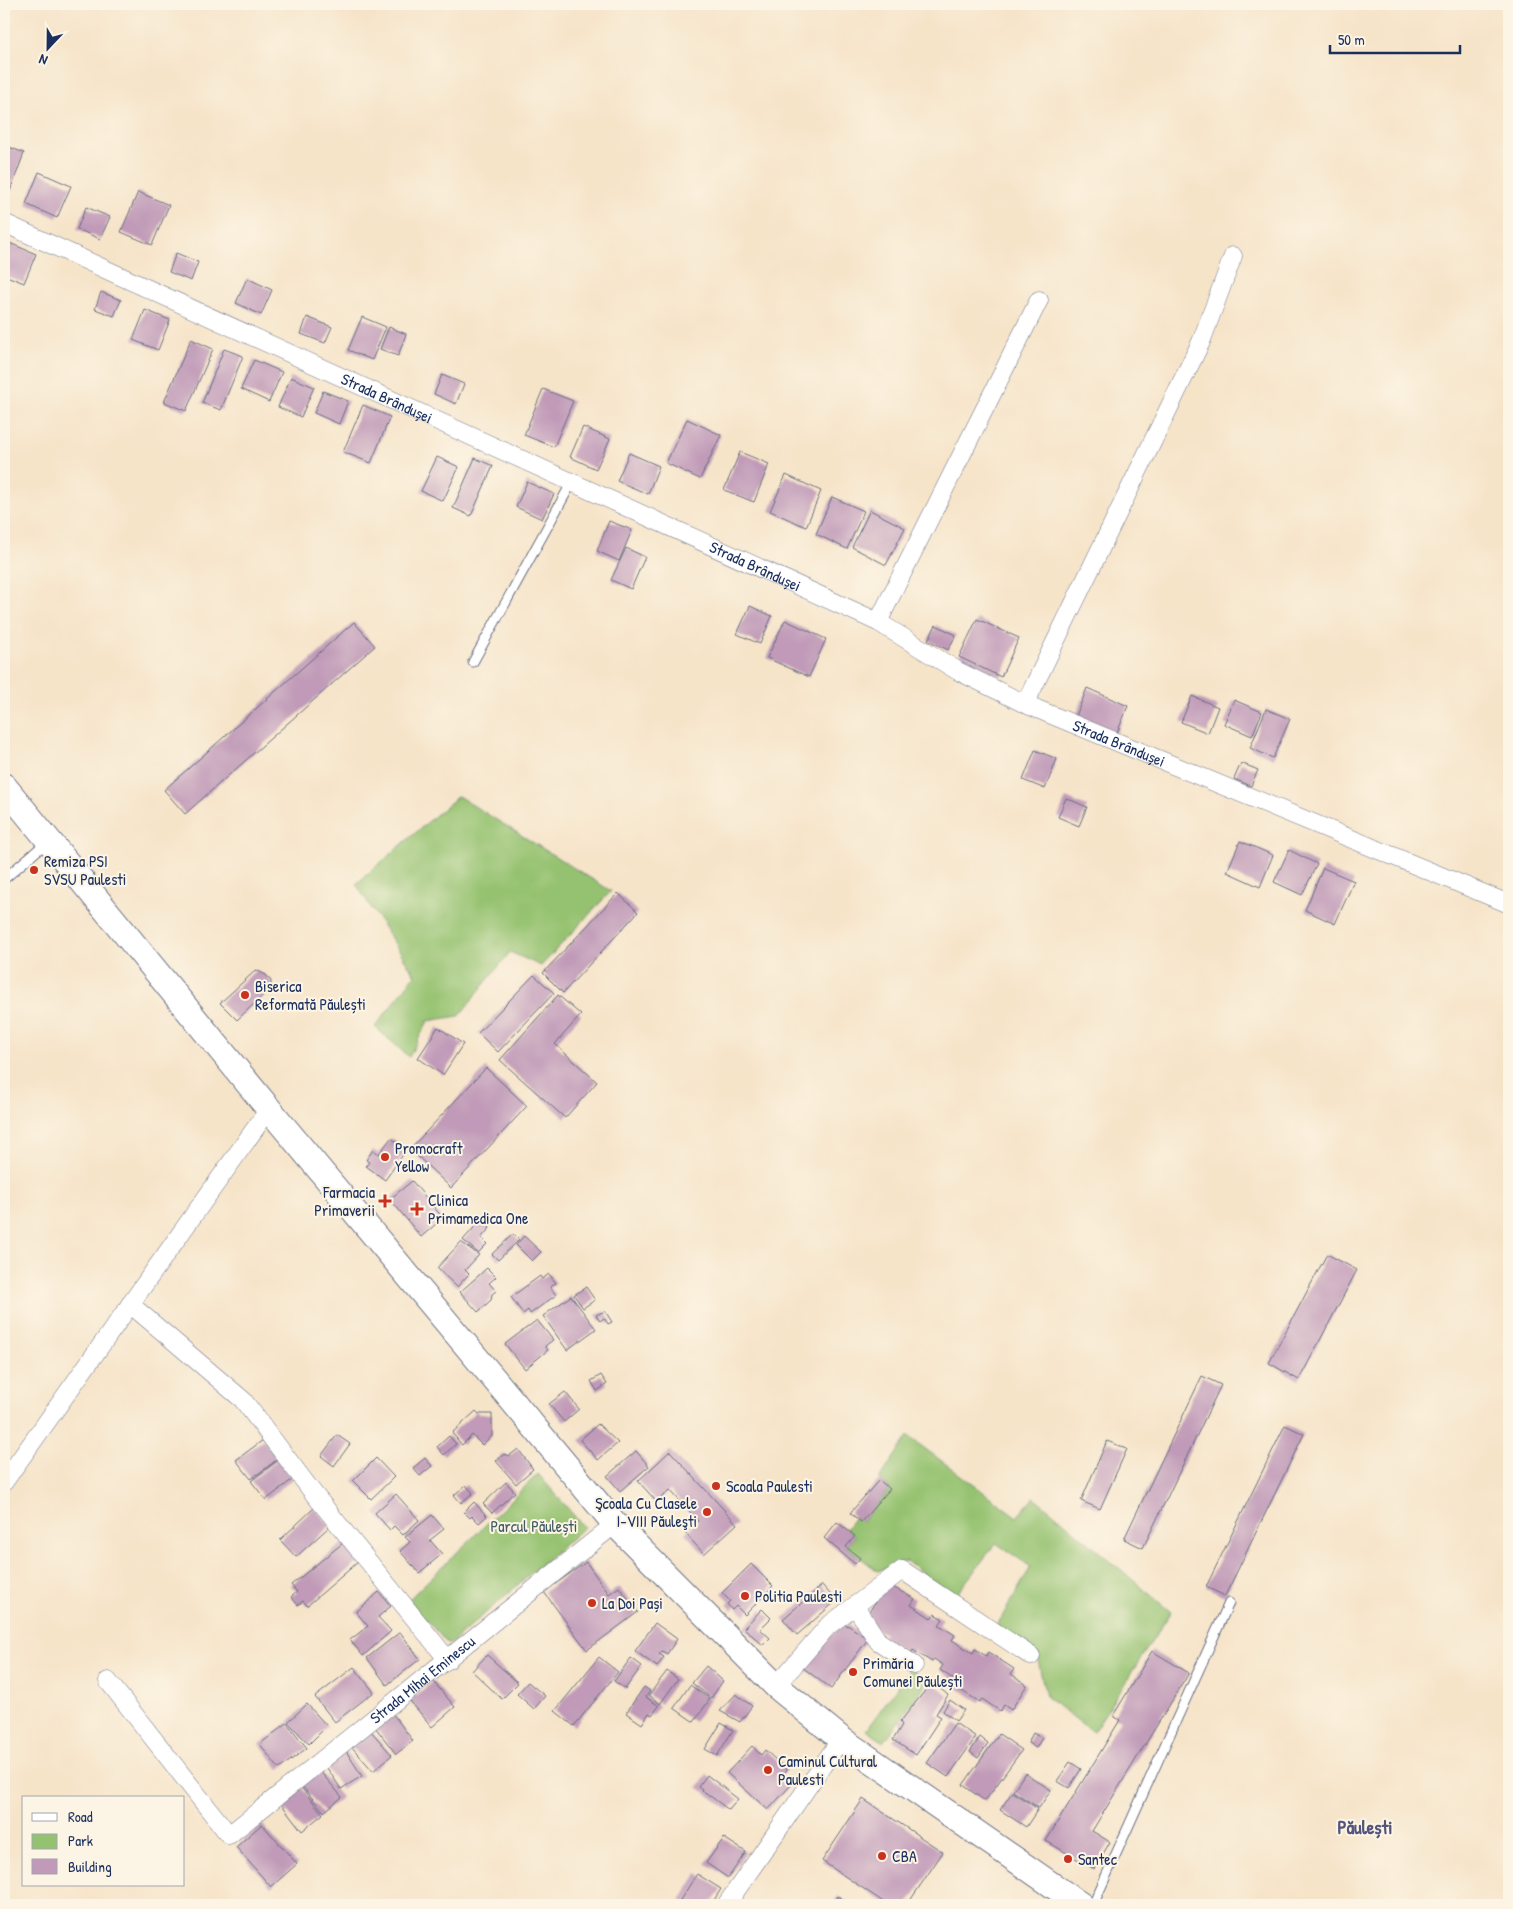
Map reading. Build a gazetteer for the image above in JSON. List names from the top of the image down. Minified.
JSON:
{"streets":{"street":["Strada Brândușei","Strada Mihai Eminescu"]},"districts":["Păulești"],"parks":["Parcul Păulești"],"places":{"other":["Remiza PSI SVSU Paulesti","Biserica Reformată Păulești","Promocraft Yellow","Scoala Paulesti","Şcoala Cu Clasele I-VIII Păuleşti","Politia Paulesti","La Doi Pași","Primăria Comunei Păulești","Caminul Cultural Paulesti","CBA","Santec"],"health":["Farmacia Primaverii","Clinica Primamedica One"]},"legend":["Road","Park","Building"],"scale_bar":"50 m","north":"bottom"}
